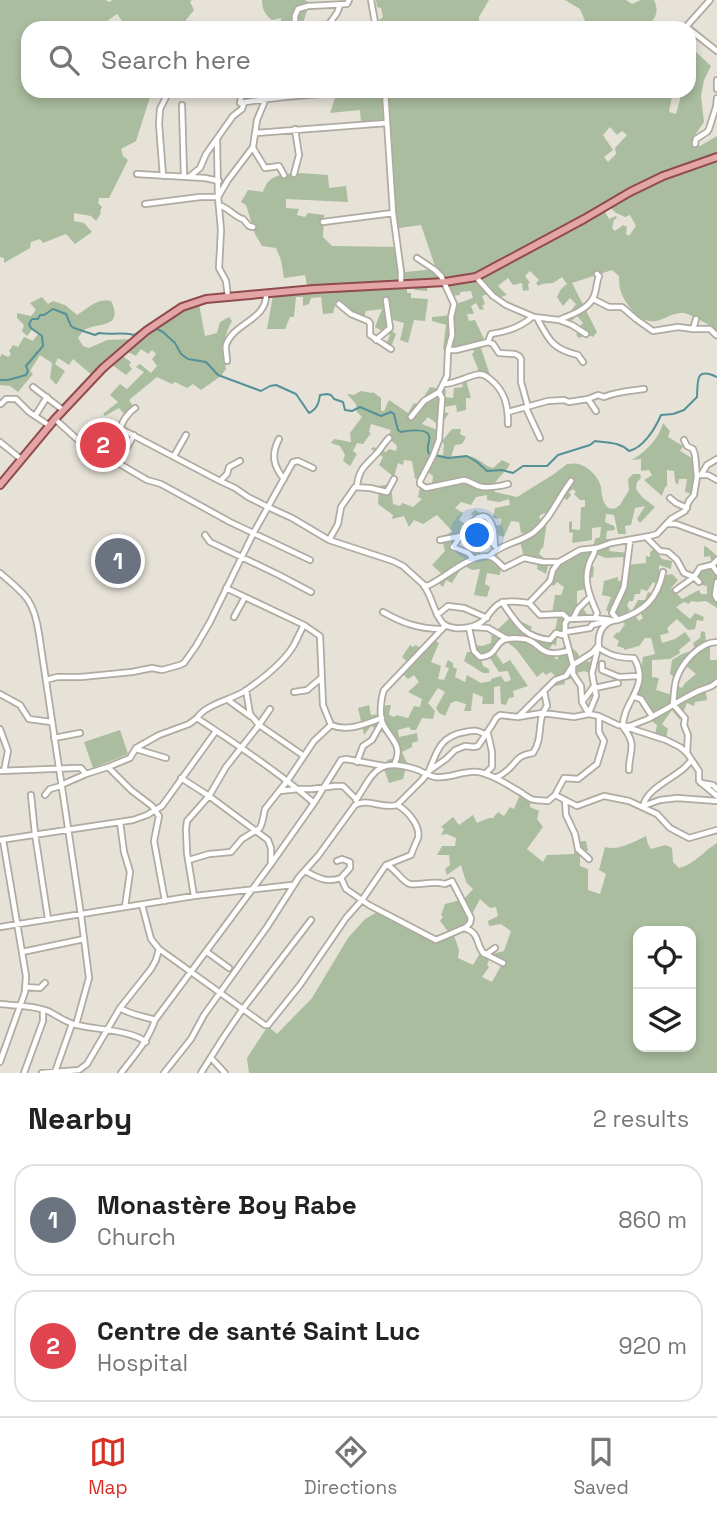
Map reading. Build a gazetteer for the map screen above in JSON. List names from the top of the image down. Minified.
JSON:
{"page":{"search":"Search here","pins":["2","1"],"heading":["Nearby","2 results"],"list":[{"mark":"1","name":"Monastère Boy Rabe","note":"Church","value":"860 m"},{"mark":"2","name":"Centre de santé Saint Luc","note":"Hospital","value":"920 m"}],"nav":["Map","Directions","Saved"]}}
